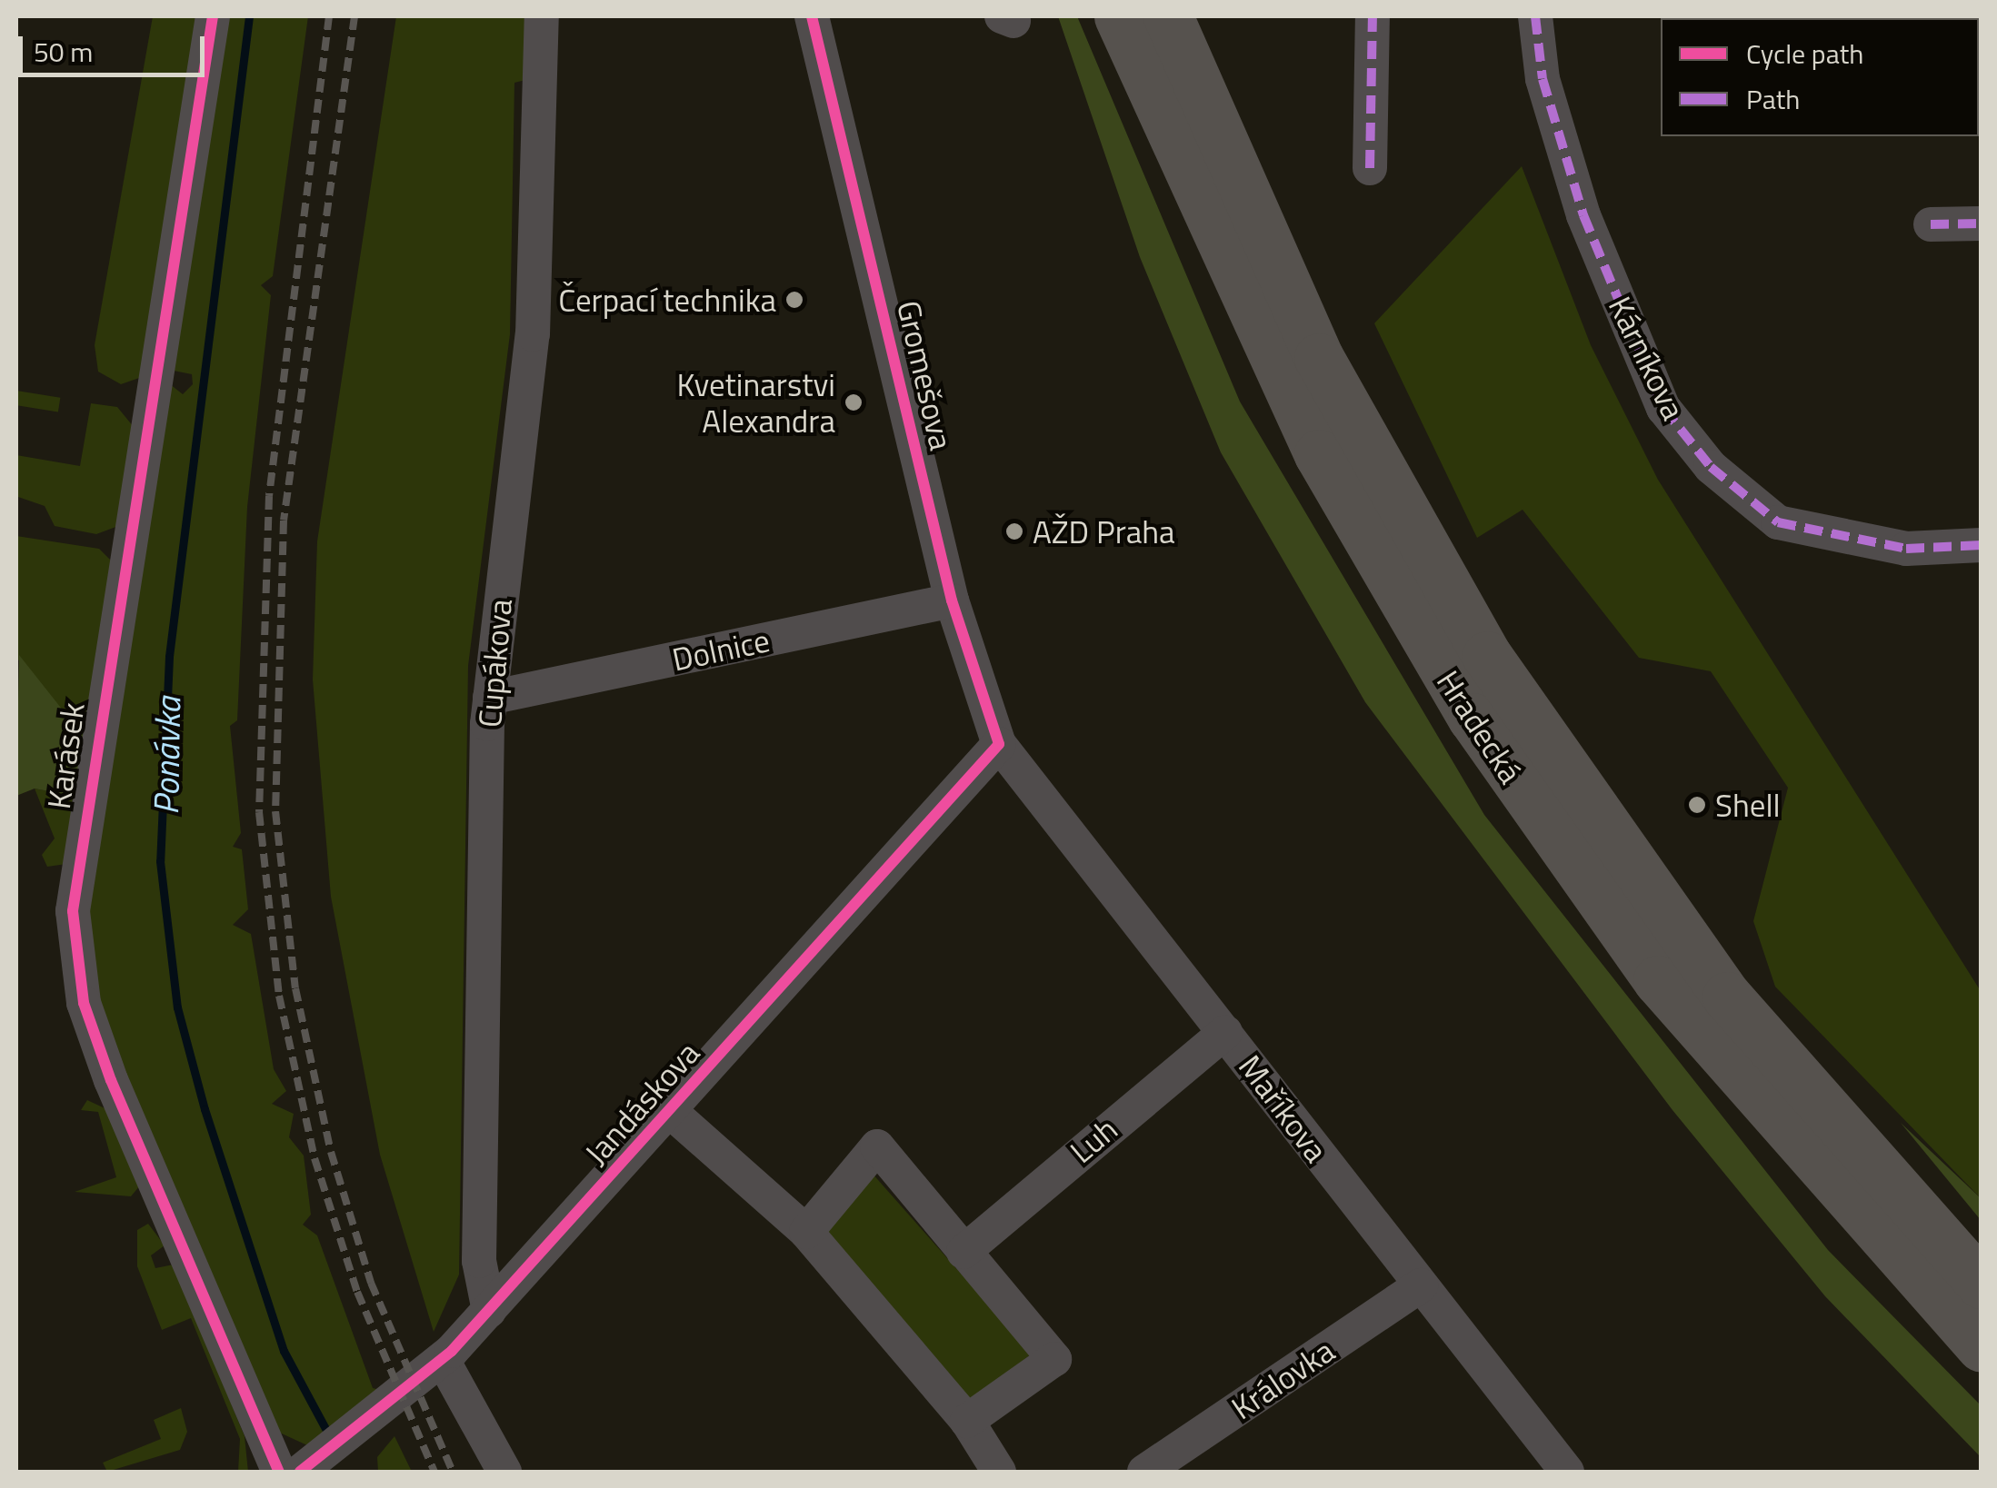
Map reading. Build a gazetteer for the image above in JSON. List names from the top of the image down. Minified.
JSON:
{"streets":{"highway":["Hradecká"],"street":["Kárníkova","Gromešova","Dolnice","Cupákova","Karásek","Jandáskova","Maříkova","Luh","Královka"]},"crossings":[["Gromešova","Dolnice"],["Gromešova","Jandáskova"],["Gromešova","Maříkova"],["Dolnice","Cupákova"],["Cupákova","Jandáskova"],["Jandáskova","Maříkova"],["Maříkova","Luh"],["Maříkova","Královka"]],"water":["Ponávka"],"places":["Čerpací technika","Kvetinarstvi Alexandra","AŽD Praha","Shell"],"legend":["Cycle path","Path"],"scale_bar":"50 m"}
